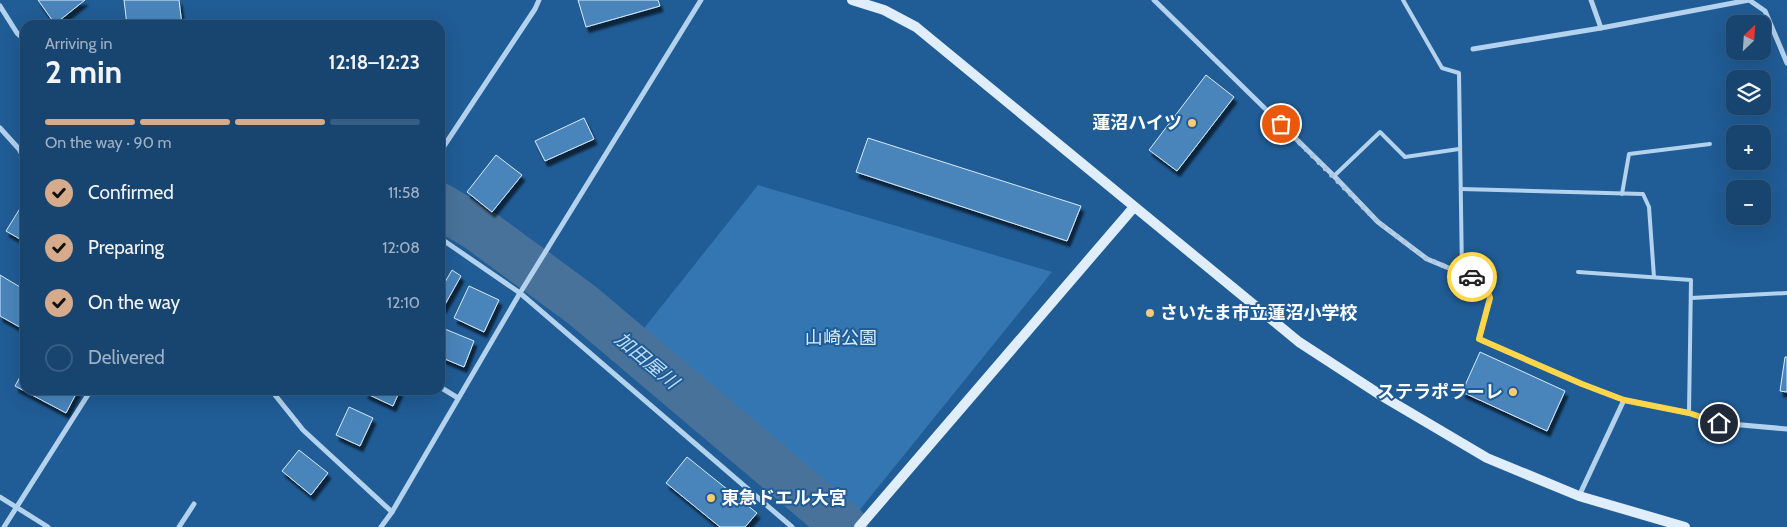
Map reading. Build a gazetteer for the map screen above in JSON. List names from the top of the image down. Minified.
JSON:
{"water":["加田屋川"],"parks":["山崎公園"],"places":["蓮沼ハイツ","さいたま市立蓮沼小学校","ステラポラーレ","東急ドエル大宮"],"north":"top right","page":{"map_buttons":["+","−"],"heading":["2 min","Arriving in","12:18–12:23"],"bar":"On the way · 90 m","list":[["Confirmed","11:58"],["Preparing","12:08"],["On the way","12:10"],"Delivered"]}}
